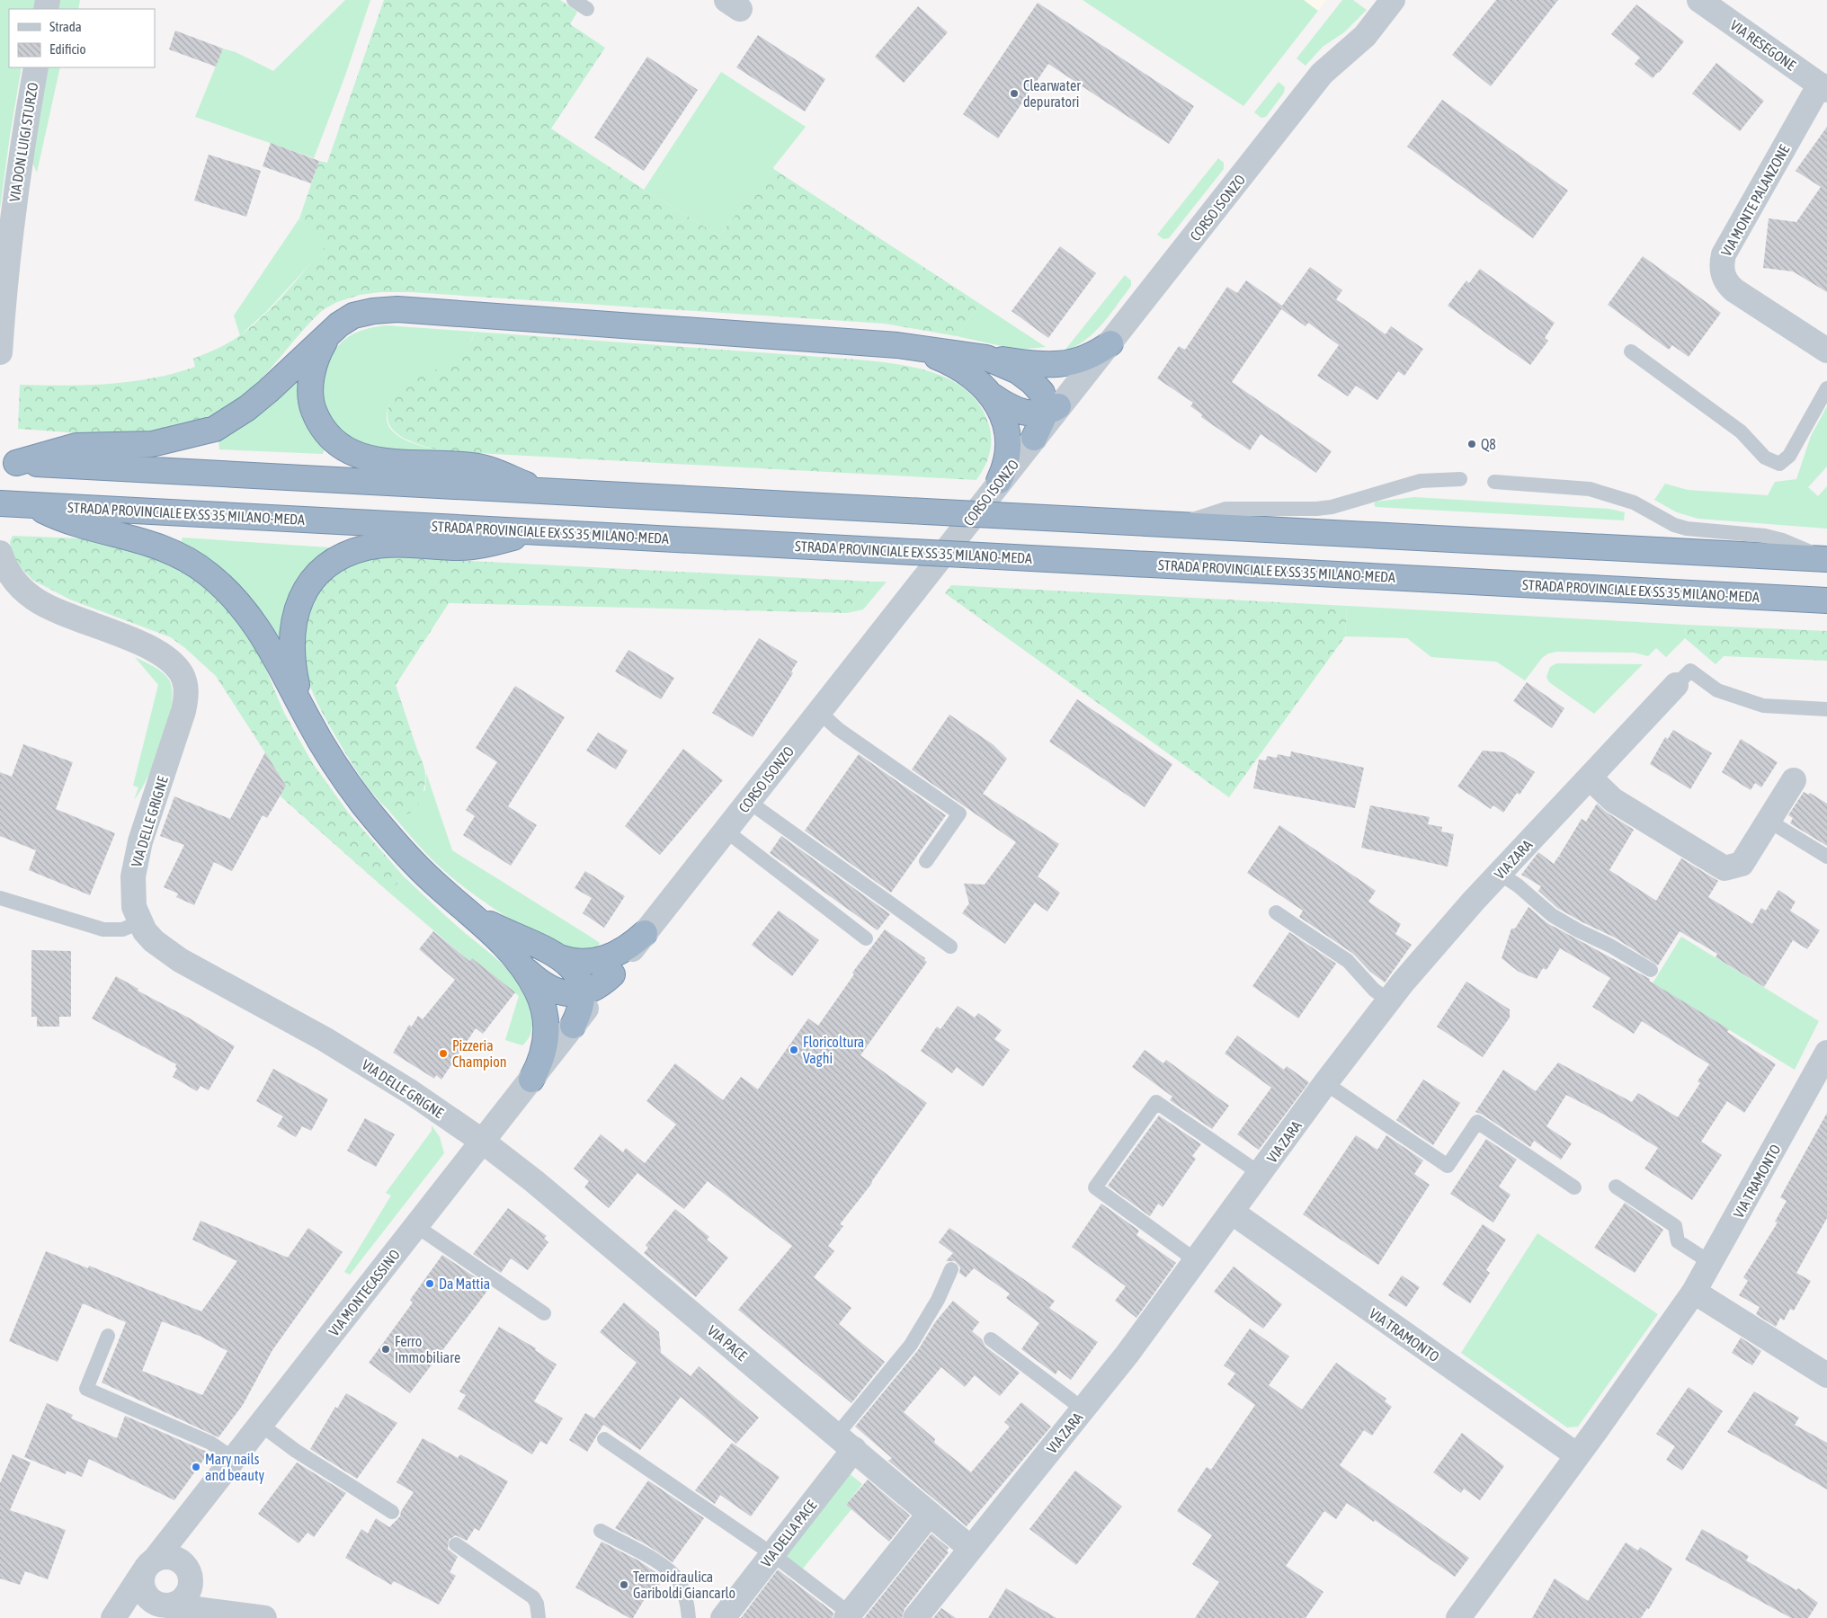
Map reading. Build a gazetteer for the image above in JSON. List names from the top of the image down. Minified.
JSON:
{"streets":{"highway":["STRADA PROVINCIALE EX SS 35 MILANO-MEDA"],"street":["VIA RESEGONE","VIA DON LUIGI STURZO","VIA MONTE PALANZONE","CORSO ISONZO","VIA DELLE GRIGNE","VIA ZARA","VIA TRAMONTO","VIA MONTECASSINO","VIA PACE","VIA DELLA PACE"]},"crossings":[["VIA RESEGONE","VIA MONTE PALANZONE"],["CORSO ISONZO","VIA MONTECASSINO"],["VIA DELLE GRIGNE","VIA MONTECASSINO"],["VIA DELLE GRIGNE","VIA PACE"],["VIA ZARA","VIA TRAMONTO"],["VIA ZARA","VIA PACE"],["VIA MONTECASSINO","VIA PACE"],["VIA PACE","VIA DELLA PACE"]],"places":["Clearwater depuratori","Q8","Floricoltura Vaghi","Pizzeria Champion","Da Mattia","Ferro Immobiliare","Mary nails and beauty","Termoidraulica Gariboldi Giancarlo"],"legend":["Strada","Edificio"]}
